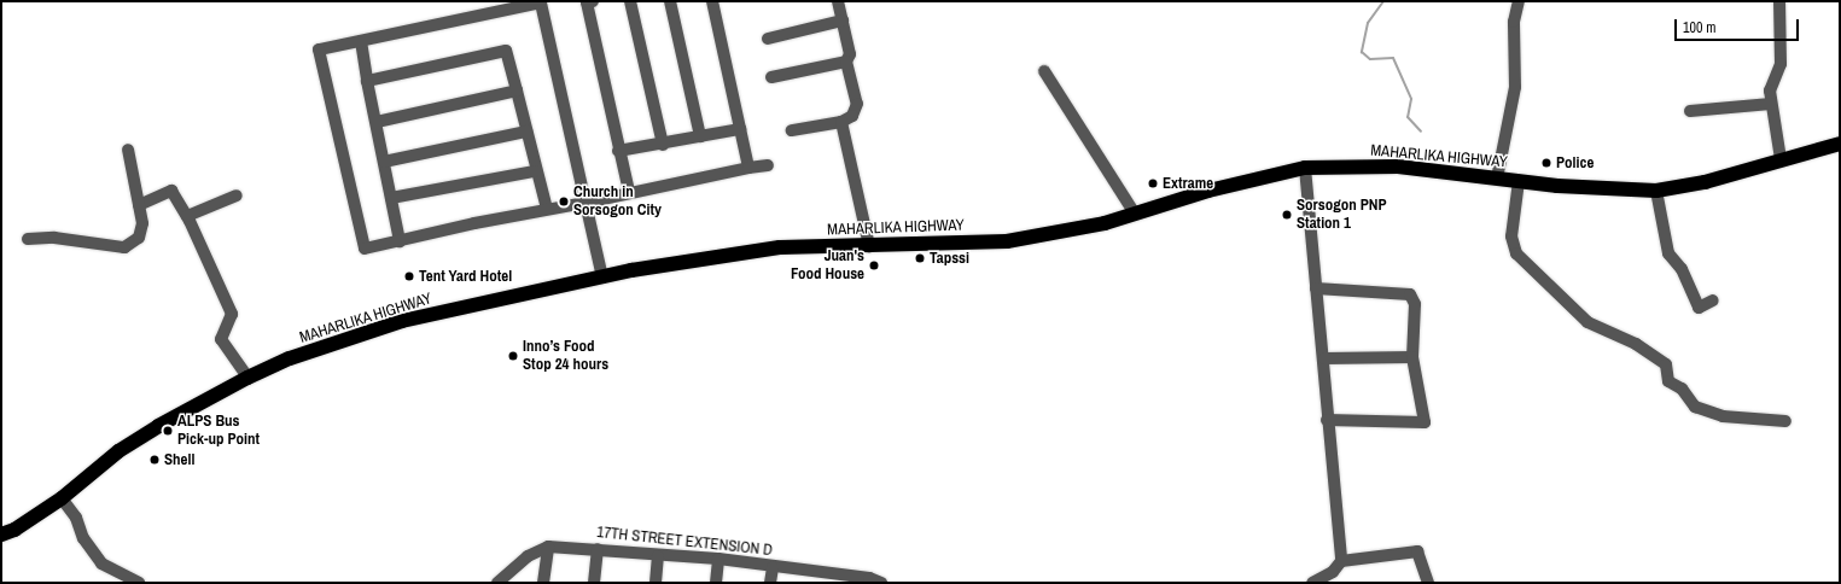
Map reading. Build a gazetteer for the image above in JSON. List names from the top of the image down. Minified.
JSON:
{"streets":{"highway":["MAHARLIKA HIGHWAY"],"street":["17TH STREET EXTENSION D"]},"places":["Police","Extrame","Church in Sorsogon City","Sorsogon PNP Station 1","Tapssi","Juan's Food House","Tent Yard Hotel","Inno’s Food Stop 24 hours","ALPS Bus Pick-up Point","Shell"],"scale_bar":"100 m"}
